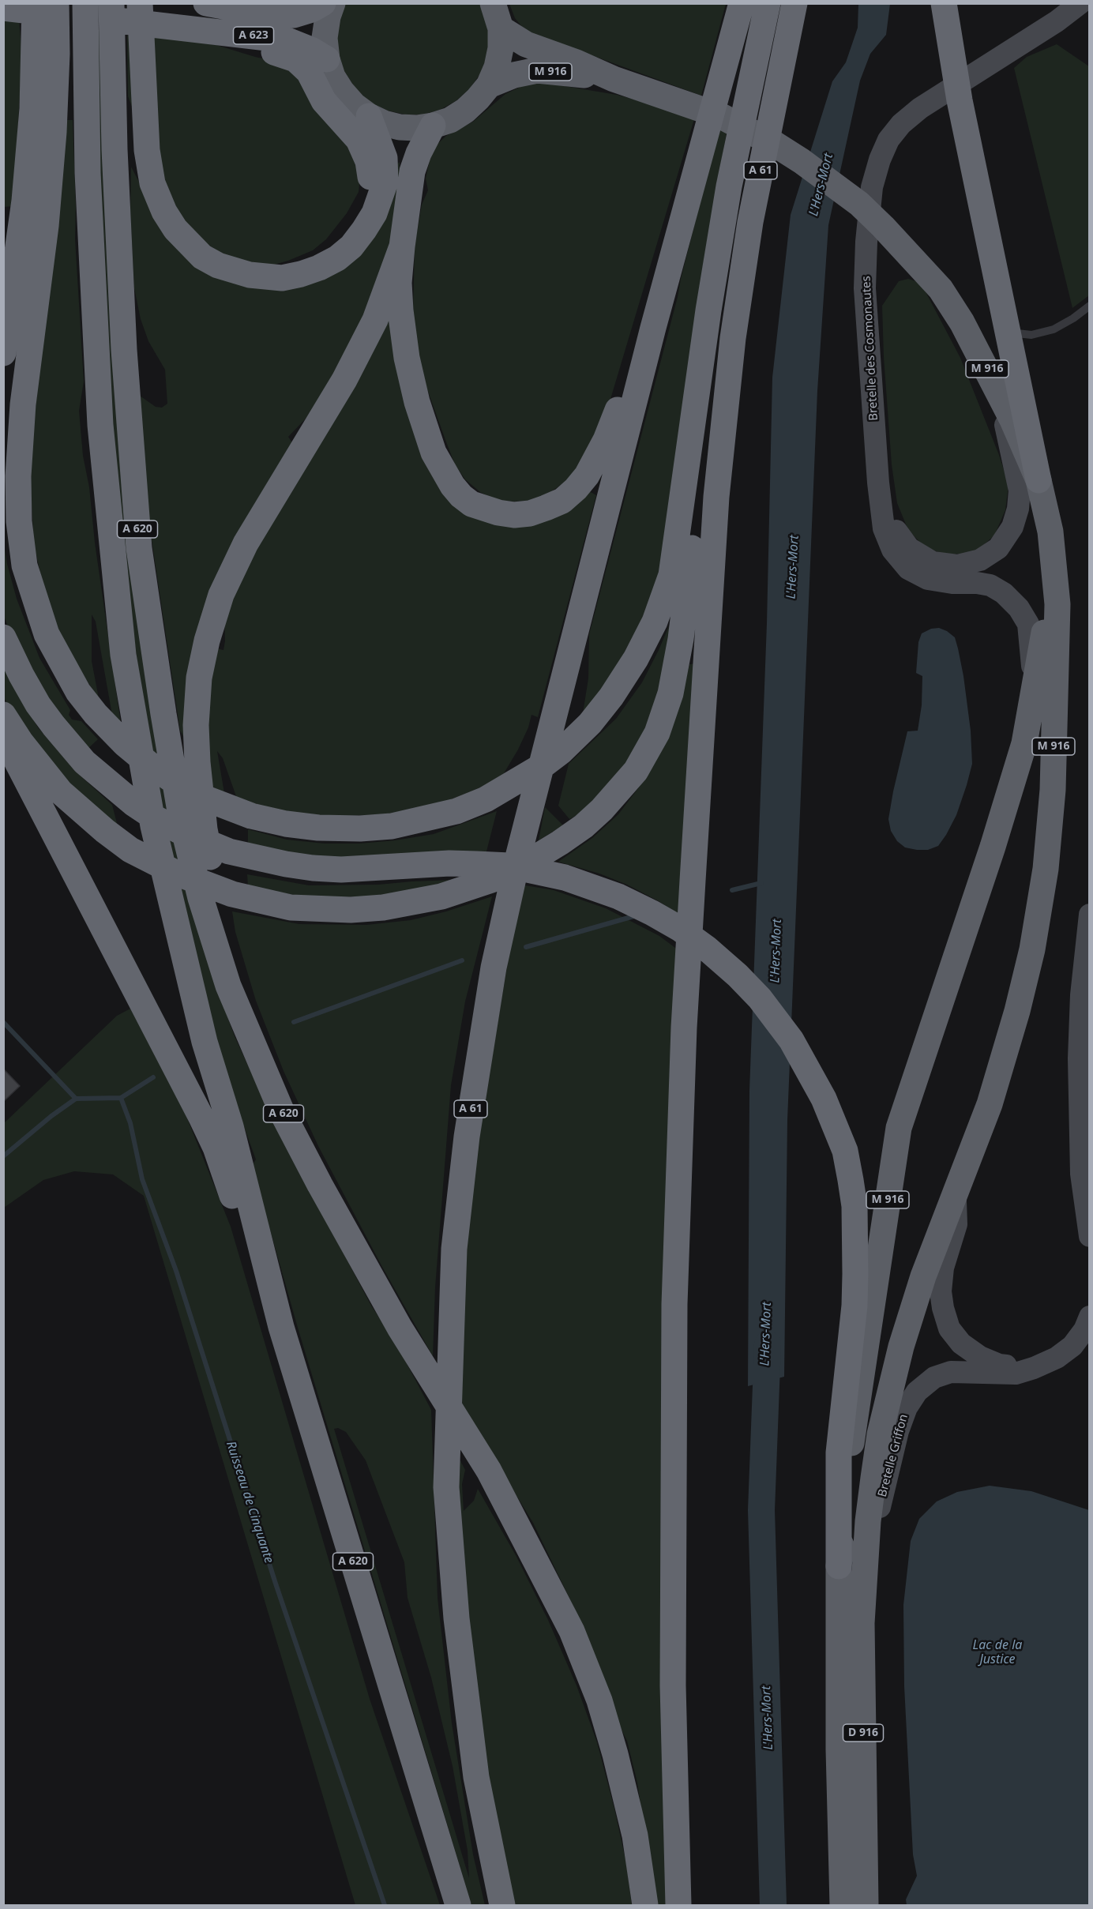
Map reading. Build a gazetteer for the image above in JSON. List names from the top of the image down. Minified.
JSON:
{"streets":{"highway":["A 623","M 916","A 61","A 620","D 916"],"main road":["Bretelle des Cosmonautes","Bretelle Griffon"]},"crossings":[["M 916","Bretelle des Cosmonautes"],["M 916","Bretelle Griffon"],["M 916","D 916"],["Bretelle Griffon","D 916"]],"water":["L'Hers-Mort","Ruisseau de Cinquante","Lac de la Justice"]}
